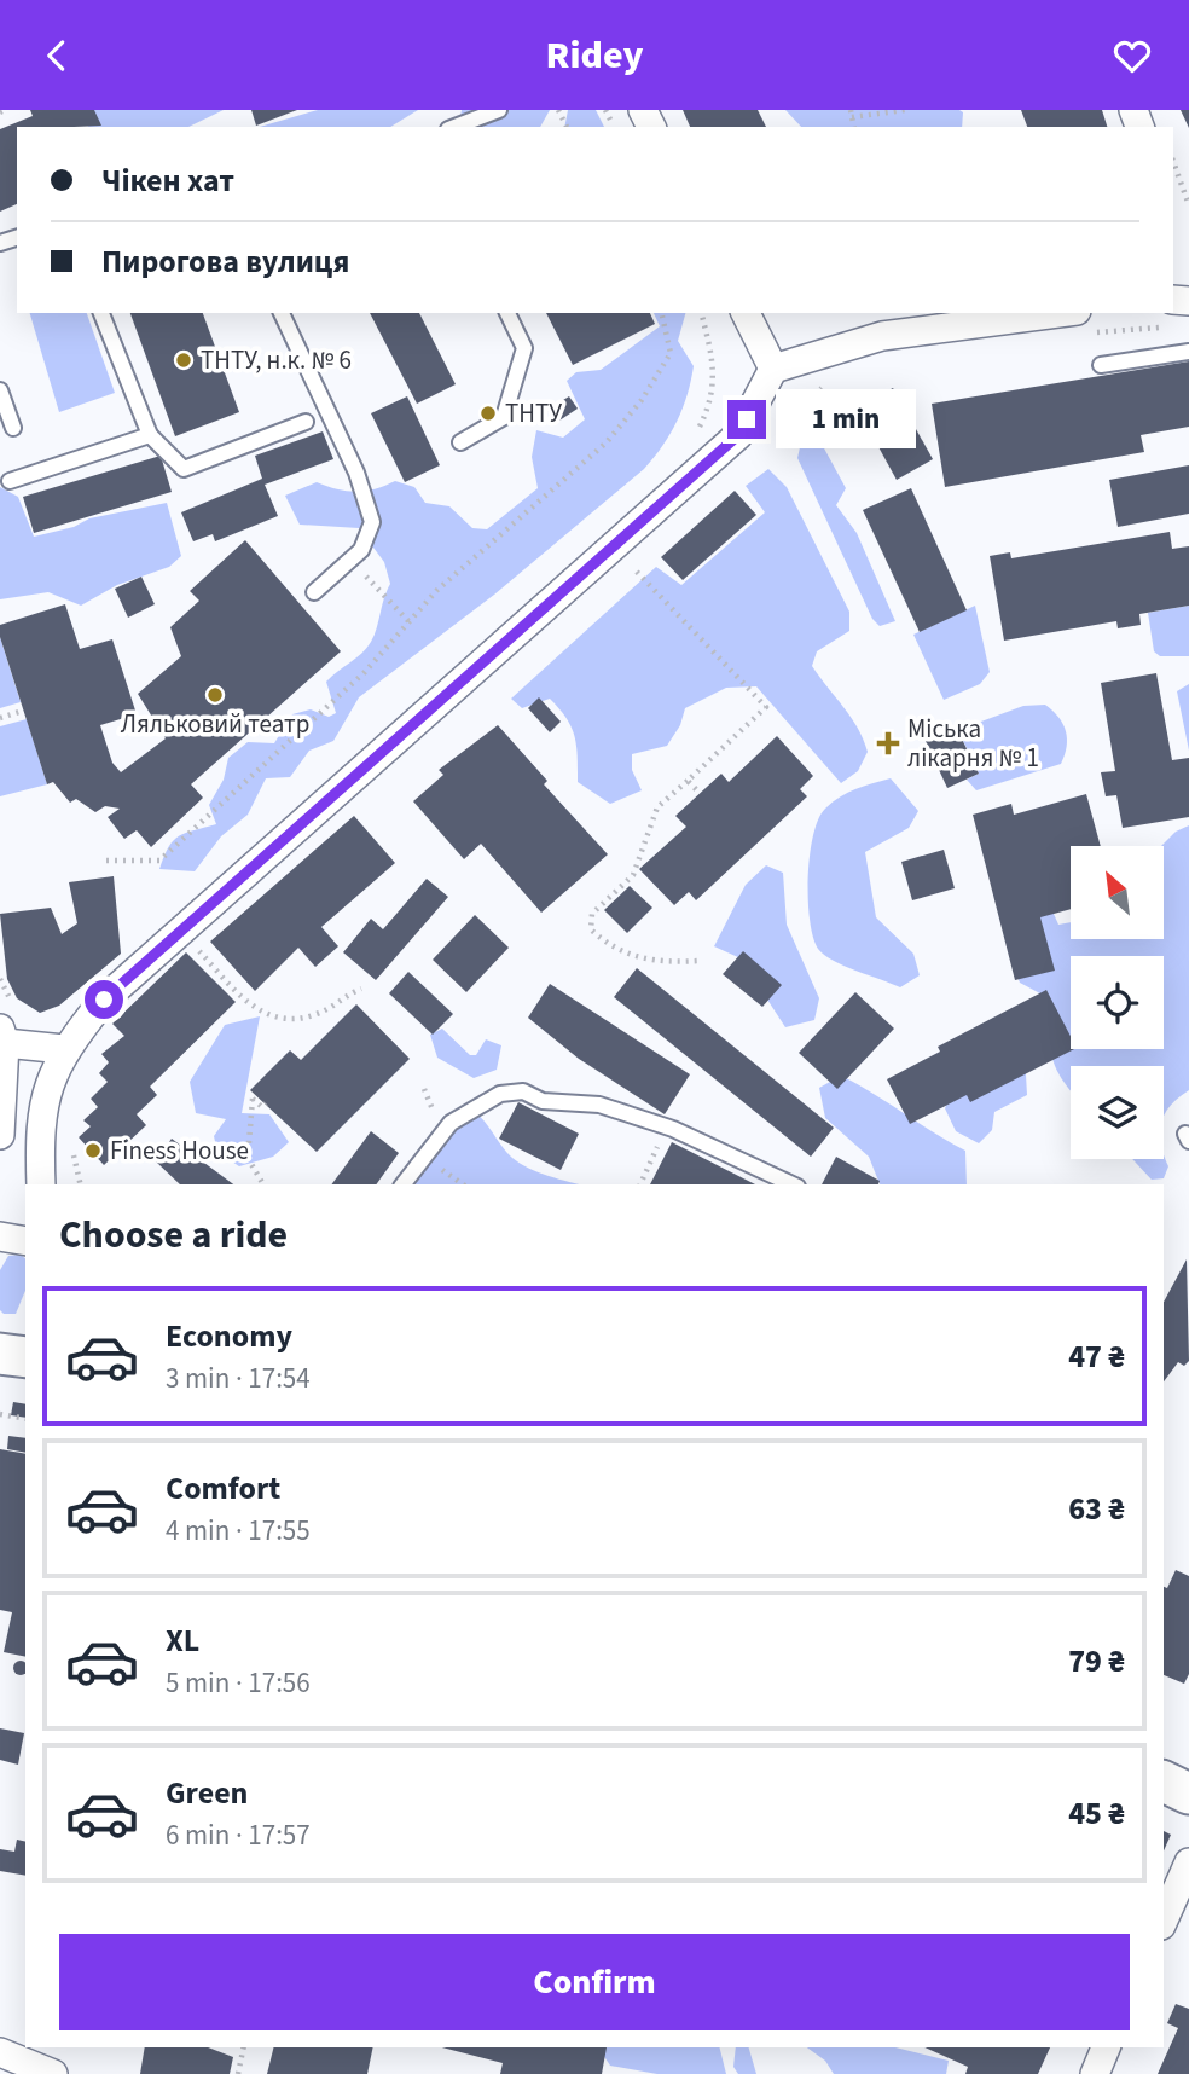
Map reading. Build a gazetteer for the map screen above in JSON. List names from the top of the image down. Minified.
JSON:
{"places":{"other":["ТНТУ, н.к. № 6","ТНТУ","Ляльковий театр","Finess House"],"health":["Міська лікарня № 1"]},"north":"top left","page":{"header":"Ridey","banner":["Чікен хат","Пирогова вулиця"],"bubble":"1 min","heading":"Choose a ride","list":[{"name":"Economy","note":"3 min · 17:54","value":"47 ₴"},{"name":"Comfort","note":"4 min · 17:55","value":"63 ₴"},{"name":"XL","note":"5 min · 17:56","value":"79 ₴"},{"name":"Green","note":"6 min · 17:57","value":"45 ₴"}],"buttons":"Confirm"}}
